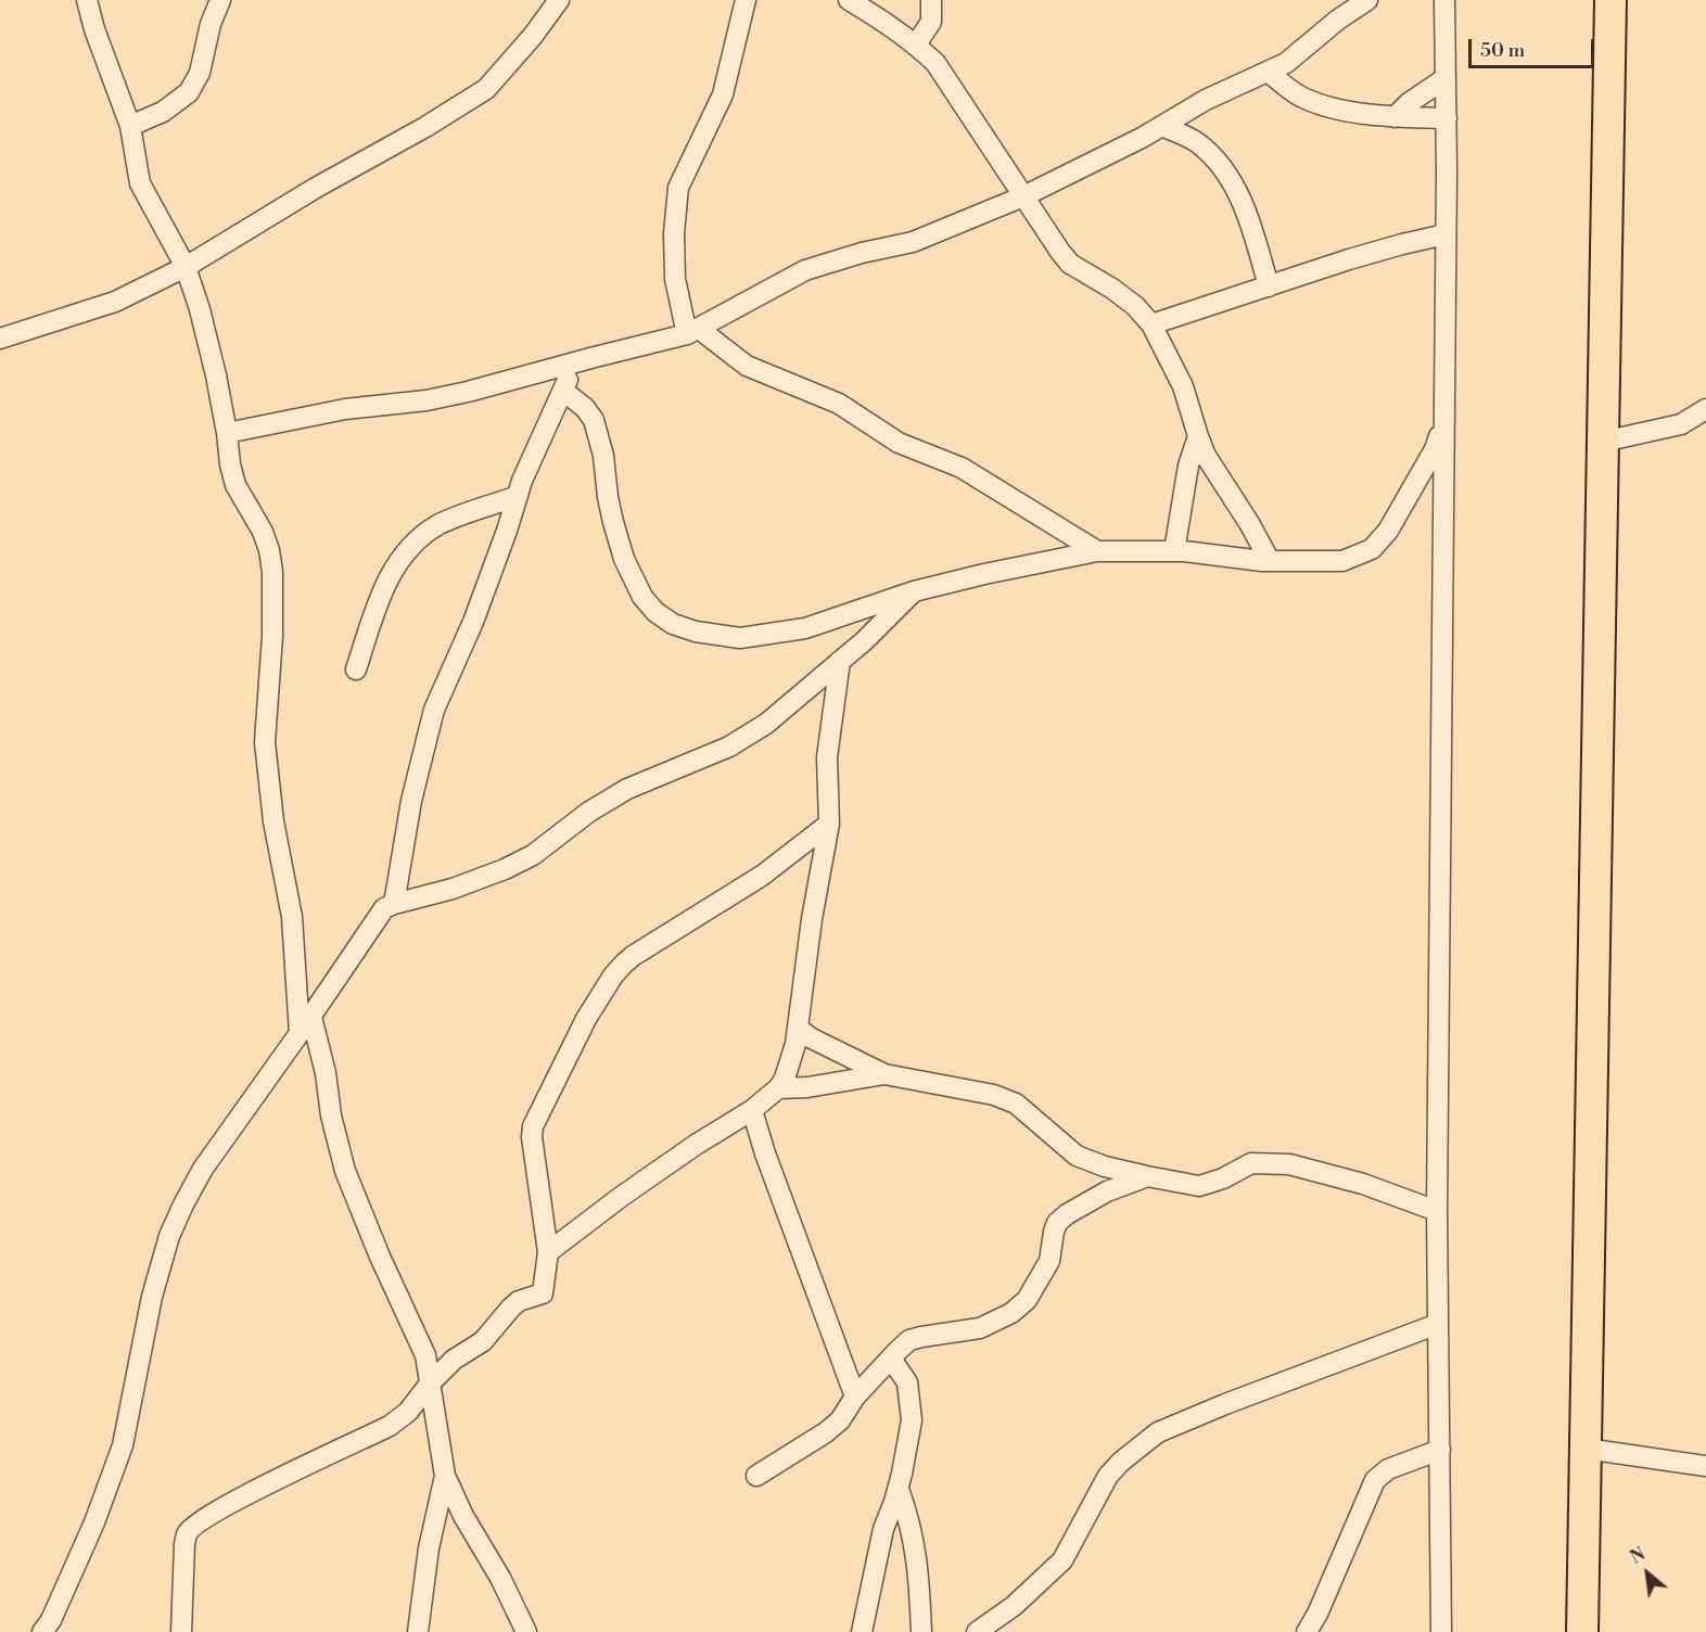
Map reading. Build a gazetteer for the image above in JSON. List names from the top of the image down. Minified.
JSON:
{"scale_bar":"50 m","north":"top left"}
